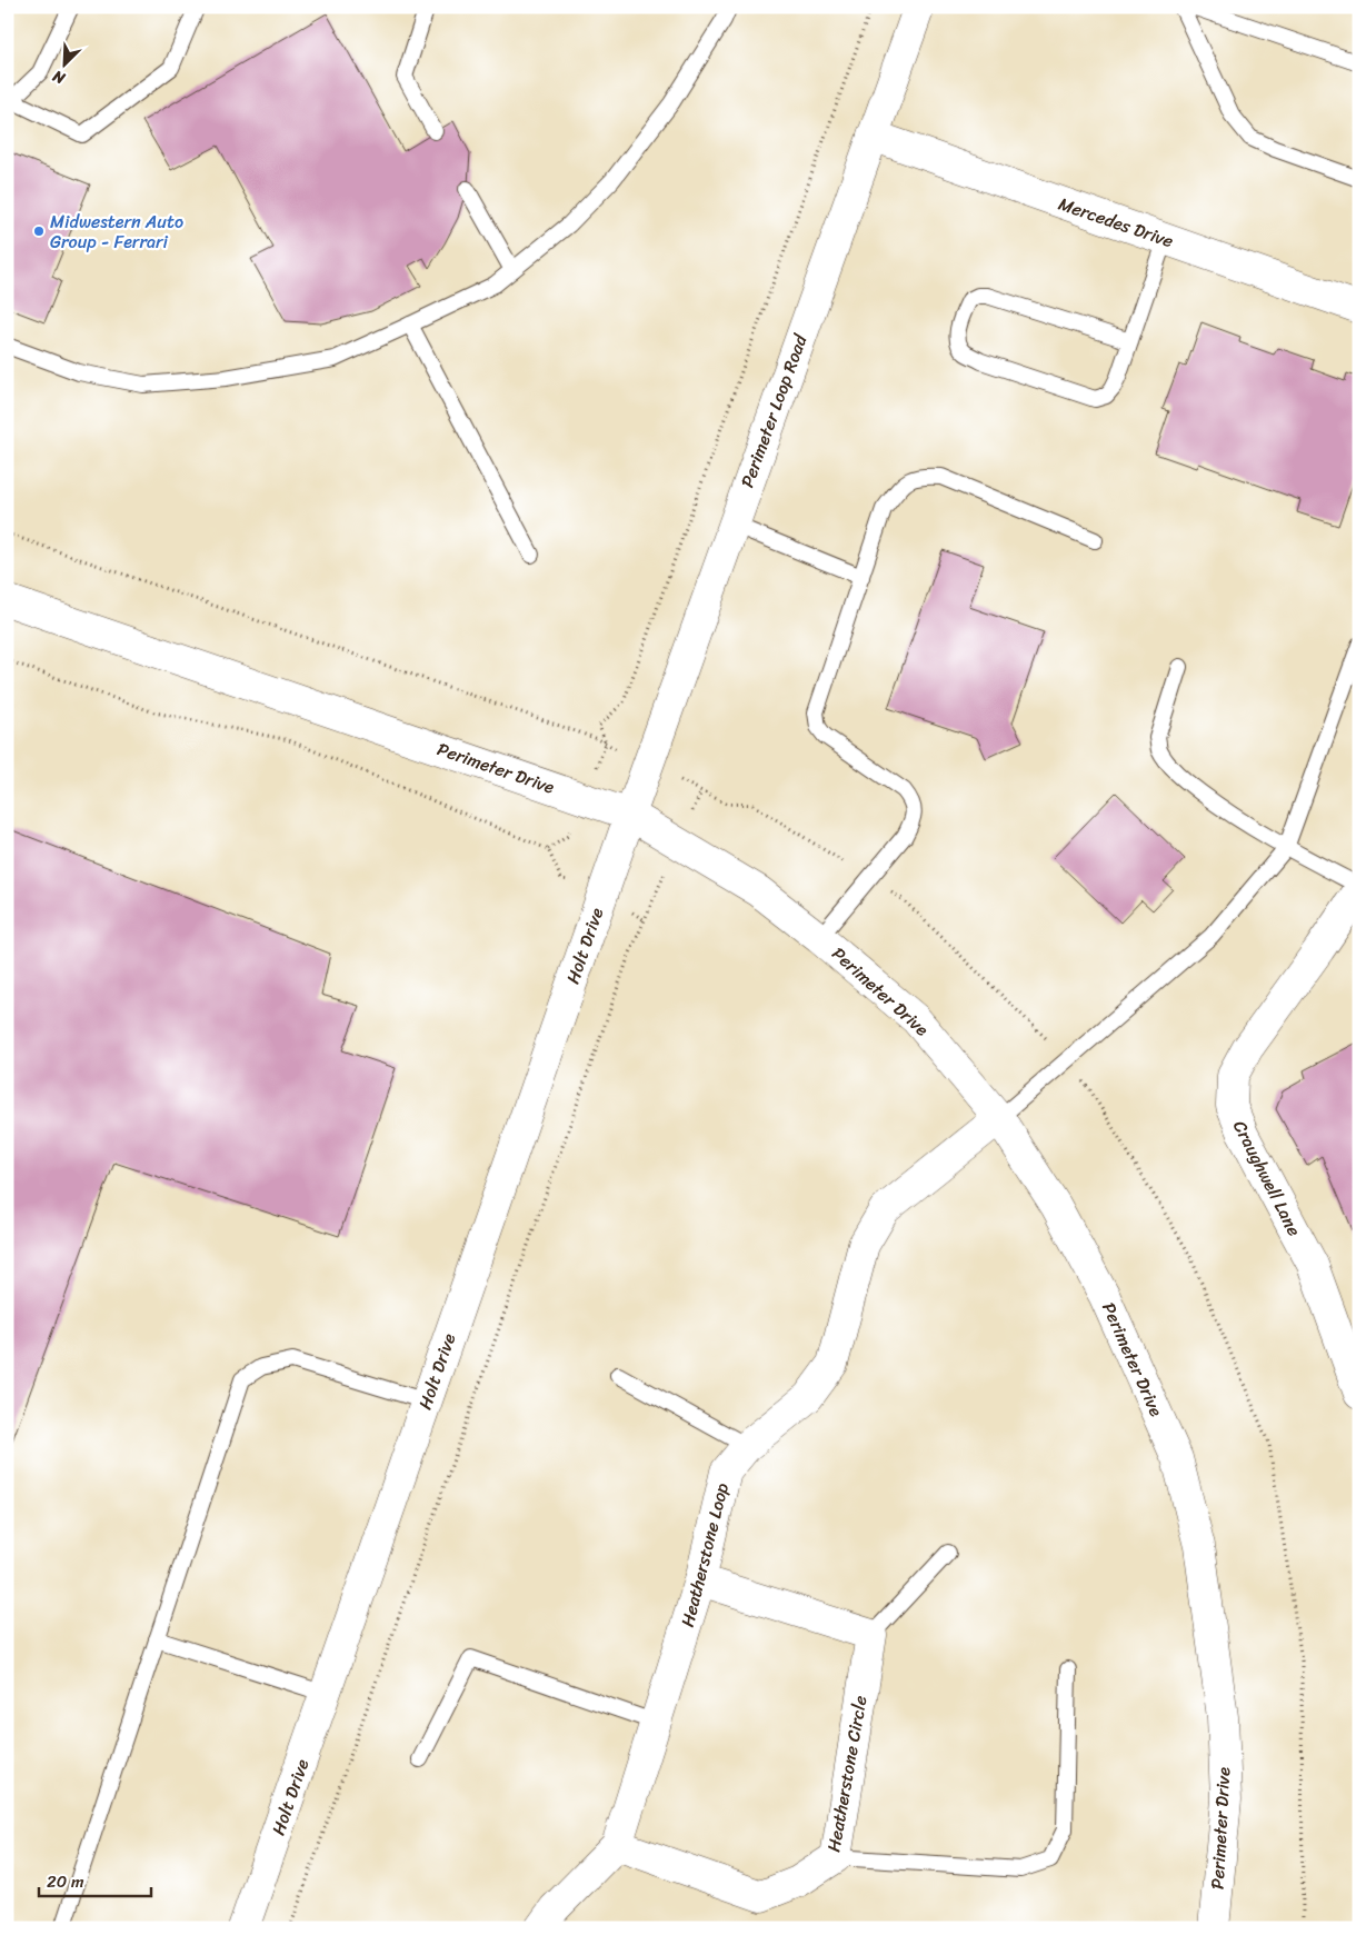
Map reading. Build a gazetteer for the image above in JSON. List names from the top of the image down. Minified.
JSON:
{"streets":{"street":["Mercedes Drive","Perimeter Loop Road","Perimeter Drive","Holt Drive","Craughwell Lane","Heatherstone Loop","Heatherstone Circle"]},"crossings":[["Mercedes Drive","Perimeter Loop Road"],["Perimeter Loop Road","Perimeter Drive"],["Perimeter Loop Road","Holt Drive"],["Perimeter Drive","Holt Drive"],["Perimeter Drive","Heatherstone Loop"],["Heatherstone Loop","Heatherstone Circle"]],"places":["Midwestern Auto Group - Ferrari"],"scale_bar":"20 m","north":"bottom left"}
